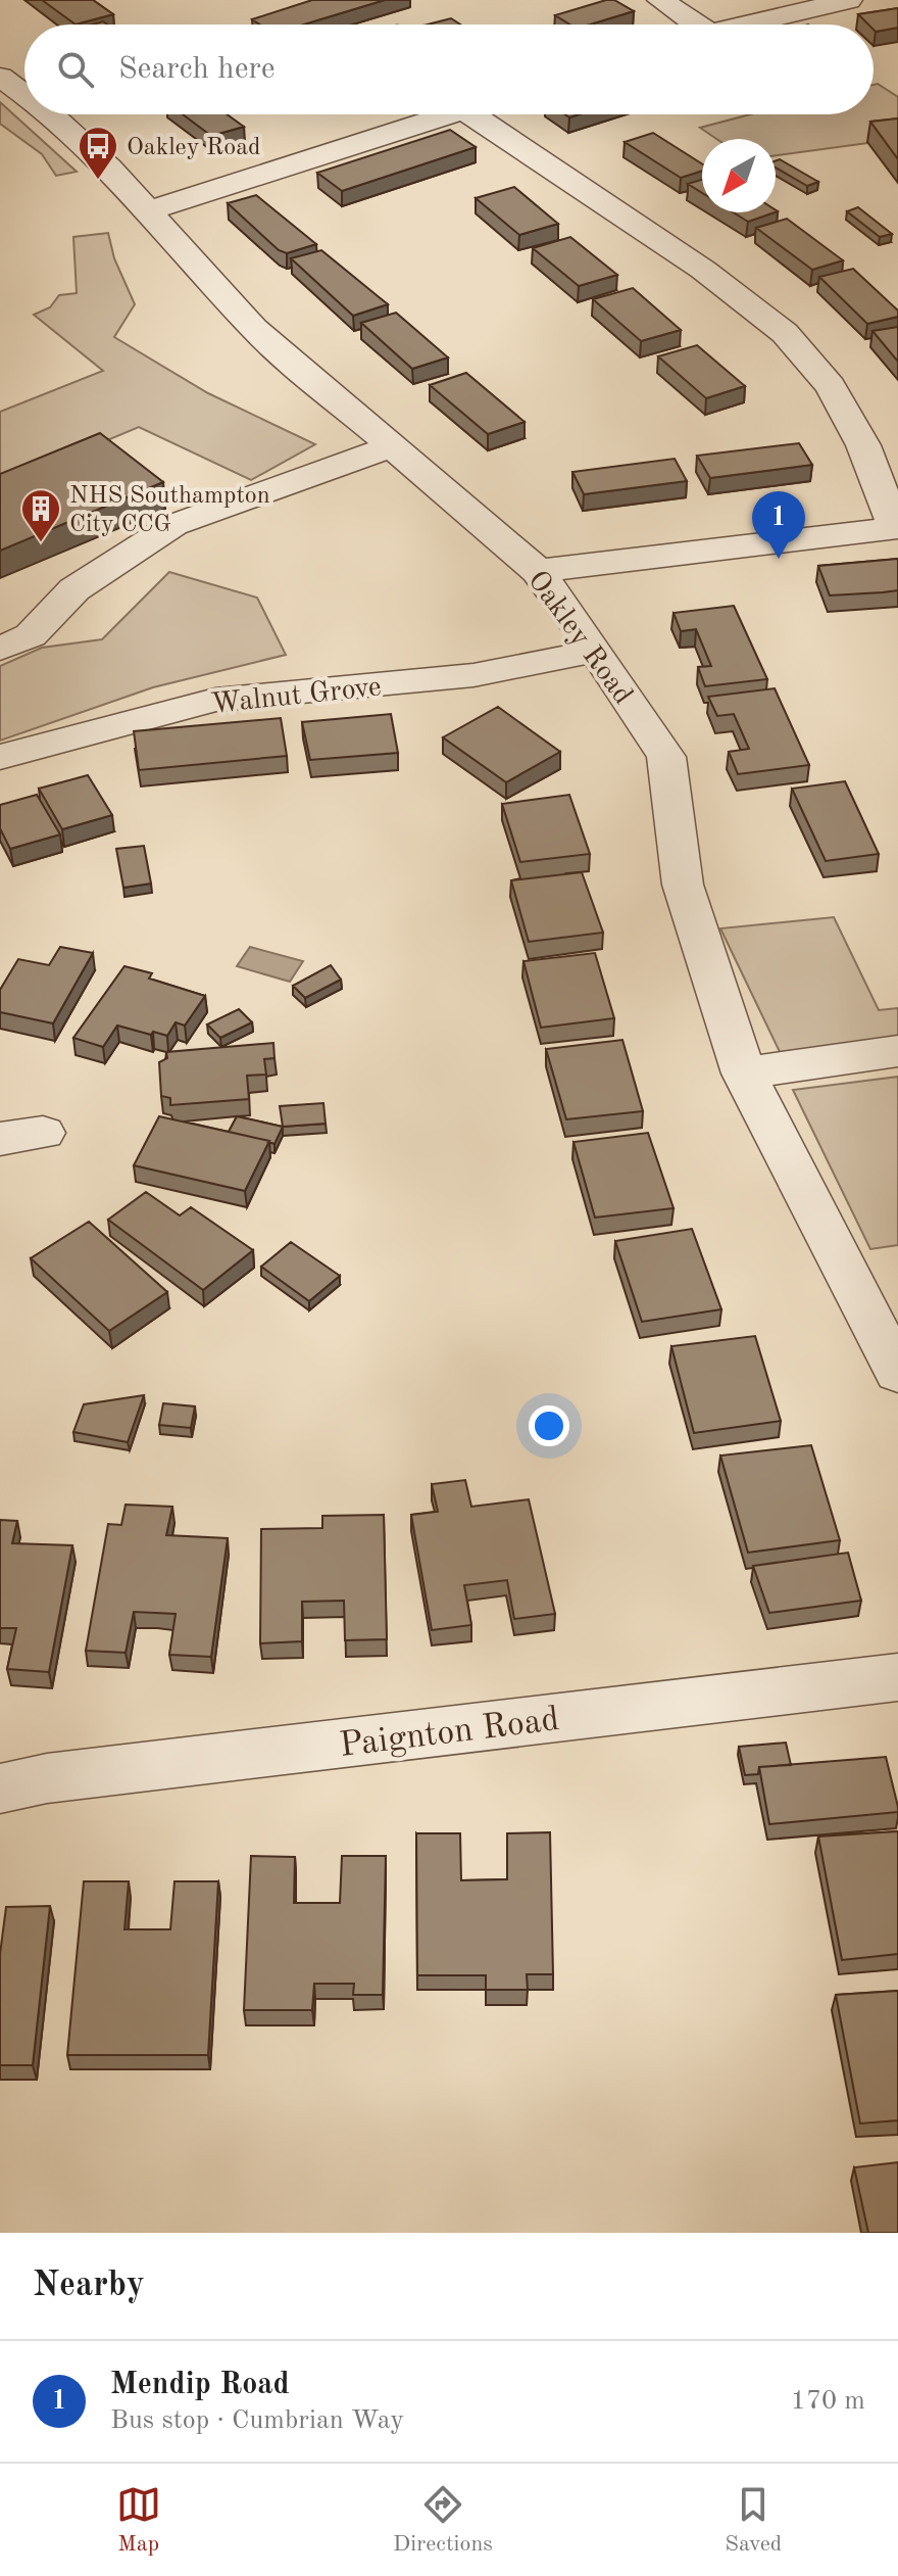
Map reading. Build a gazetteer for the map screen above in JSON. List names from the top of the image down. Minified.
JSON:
{"streets":{"street":["Oakley Road","Walnut Grove","Paignton Road"]},"crossings":[["Oakley Road","Walnut Grove"]],"places":{"bus stop":["Oakley Road"],"building":["NHS Southampton City CCG"]},"north":"bottom left","page":{"search":"Search here","pins":"1","heading":"Nearby","list":[{"mark":"1","name":"Mendip Road","note":"Bus stop · Cumbrian Way","value":"170 m"}],"nav":["Map","Directions","Saved"]}}
